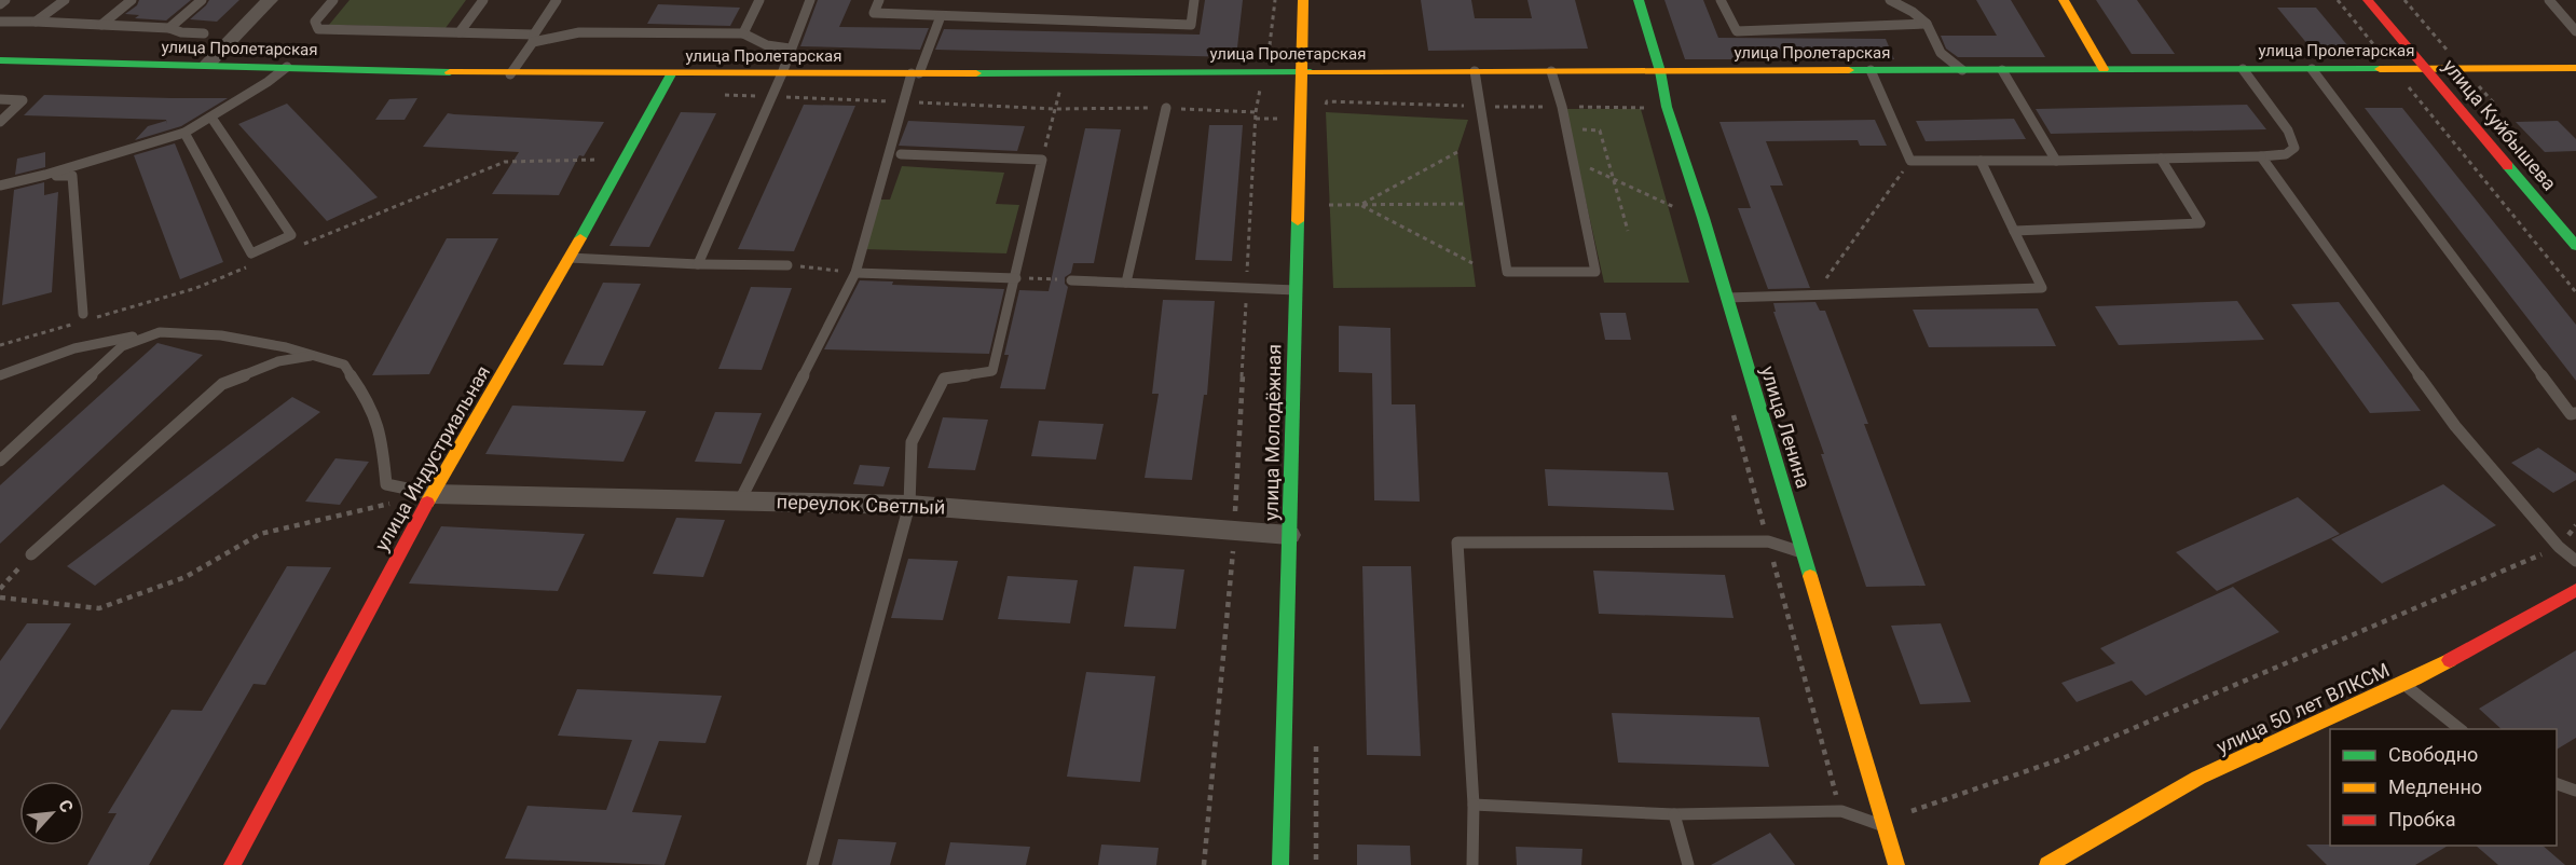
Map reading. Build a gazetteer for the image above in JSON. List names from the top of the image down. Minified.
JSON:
{"streets":{"main road":["улица Пролетарская","улица Куйбышева","улица Ленина","улица Молодёжная","улица Индустриальная","улица 50 лет ВЛКСМ"],"street":["переулок Светлый"]},"crossings":[["улица Пролетарская","улица Куйбышева"],["улица Пролетарская","улица Ленина"],["улица Пролетарская","улица Молодёжная"],["улица Пролетарская","улица Индустриальная"],["улица Молодёжная","переулок Светлый"],["улица Индустриальная","переулок Светлый"]],"legend":["Свободно","Медленно","Пробка"],"north":"top right"}
